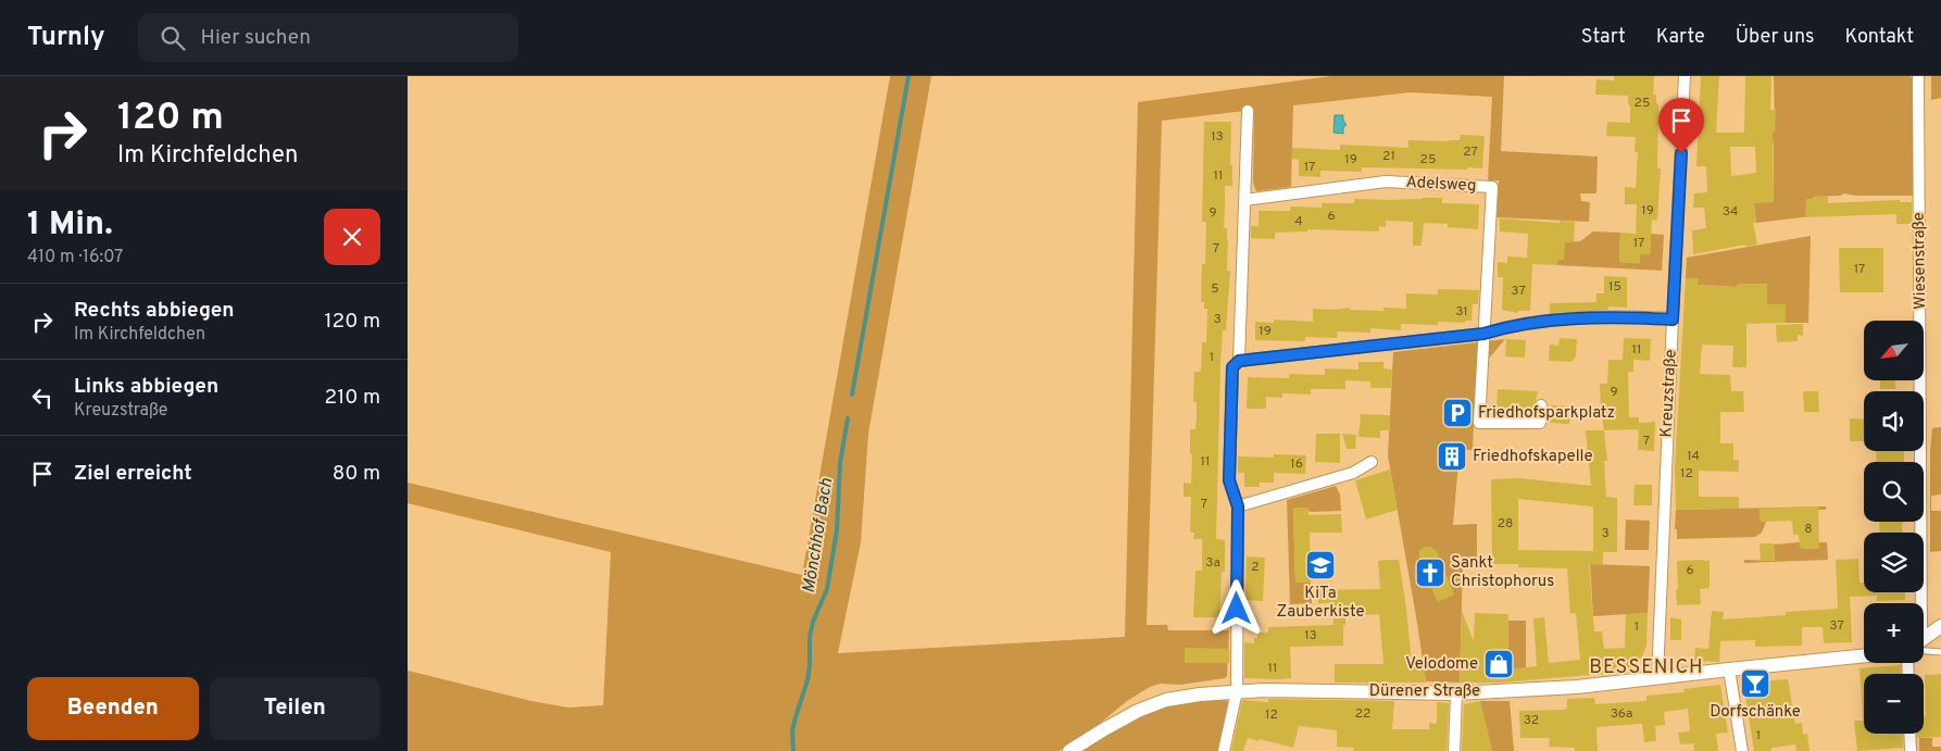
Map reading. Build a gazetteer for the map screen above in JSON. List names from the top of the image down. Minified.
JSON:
{"streets":{"street":["Adelsweg","Wiesenstraße","Kreuzstraße","Dürener Straße"]},"crossings":[["Kreuzstraße","Dürener Straße"]],"districts":["BESSENICH"],"water":["Mönchhof Bach"],"places":{"parking":["Friedhofsparkplatz"],"building":["Friedhofskapelle"],"school or university":["KiTa Zauberkiste"],"church":["Sankt Christophorus"],"shop":["Velodome"],"bar":["Dorfschänke"]},"house_numbers":["25","13","27","21","19","25","17","11","19","34","9","6","4","17","7","17","15","5","37","31","3","19","11","1","9","7","14","11","16","12","7","28","8","3","3a","2","6","37","1","13","11","22","36a","12","32","1"],"north":"bottom left","page":{"header":"Turnly","search":"Hier suchen","nav":["Start","Karte","Über uns","Kontakt"],"turn":["120 m","Im Kirchfeldchen"],"heading":["1 Min.","410 m · 16:07"],"list":[{"name":"Rechts abbiegen","note":"Im Kirchfeldchen","value":"120 m"},{"name":"Links abbiegen","note":"Kreuzstraße","value":"210 m"},{"name":"Ziel erreicht","value":"80 m"}],"map_buttons":["+","−"],"buttons":["Beenden","Teilen"]}}
